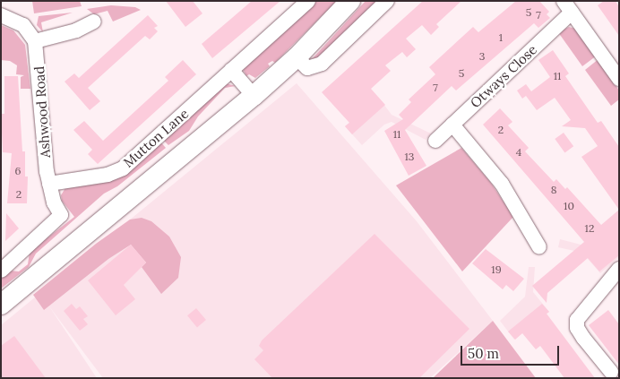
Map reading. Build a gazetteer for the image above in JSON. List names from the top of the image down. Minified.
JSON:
{"streets":{"street":["Otways Close","Ashwood Road","Mutton Lane"]},"crossings":[["Ashwood Road","Mutton Lane"]],"house_numbers":["5","7","1","3","5","11","7","2","11","4","13","6","8","2","10","12","19"],"scale_bar":"50 m"}
